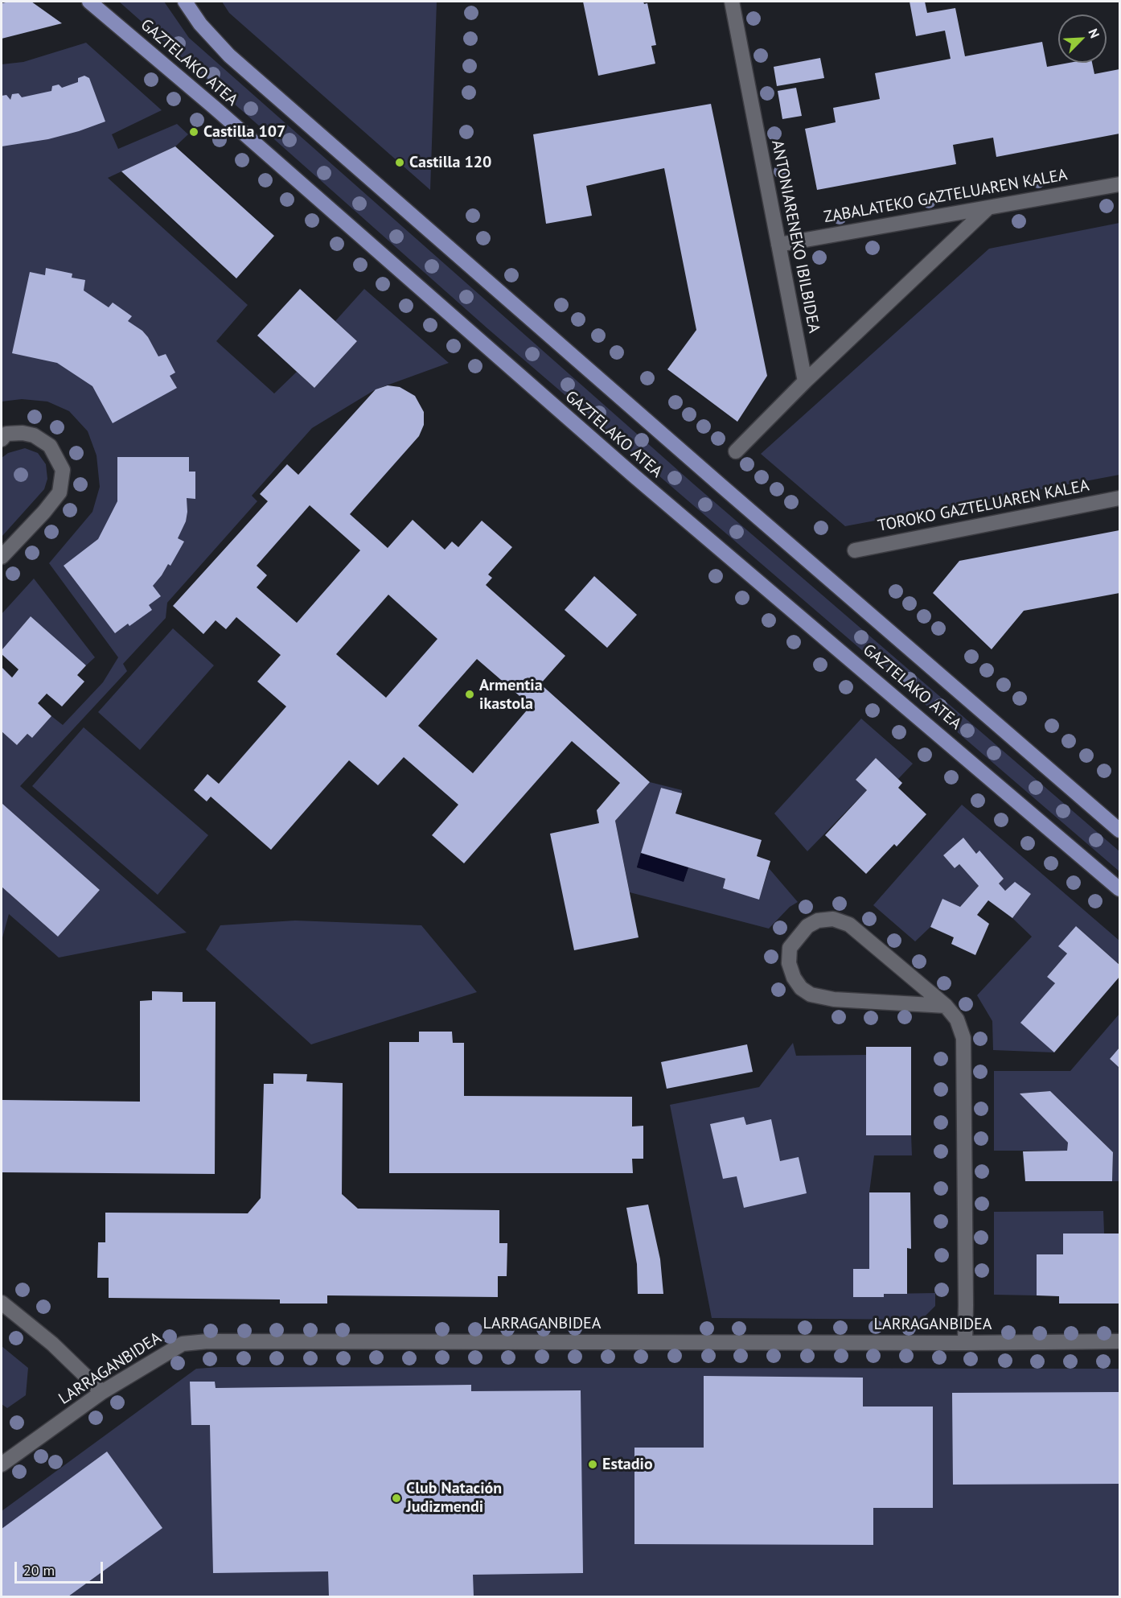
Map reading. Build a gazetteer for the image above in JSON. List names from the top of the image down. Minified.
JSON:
{"streets":{"main road":["GAZTELAKO ATEA"],"street":["ZABALATEKO GAZTELUAREN KALEA","ANTONIARENEKO IBILBIDEA","TOROKO GAZTELUAREN KALEA","LARRAGANBIDEA"]},"crossings":[["ZABALATEKO GAZTELUAREN KALEA","ANTONIARENEKO IBILBIDEA"]],"places":["Castilla 107","Castilla 120","Armentia ikastola","Estadio","Club Natación Judizmendi"],"scale_bar":"20 m","north":"top right"}
